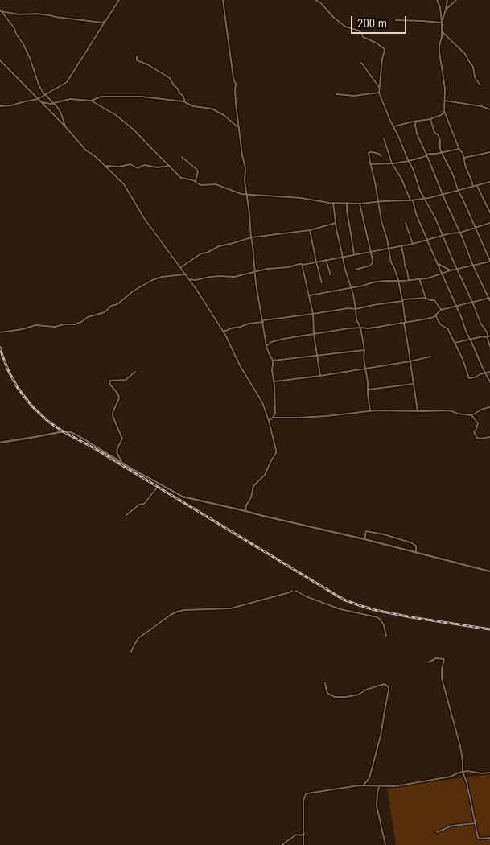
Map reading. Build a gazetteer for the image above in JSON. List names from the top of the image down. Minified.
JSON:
{"scale_bar":"200 m"}
